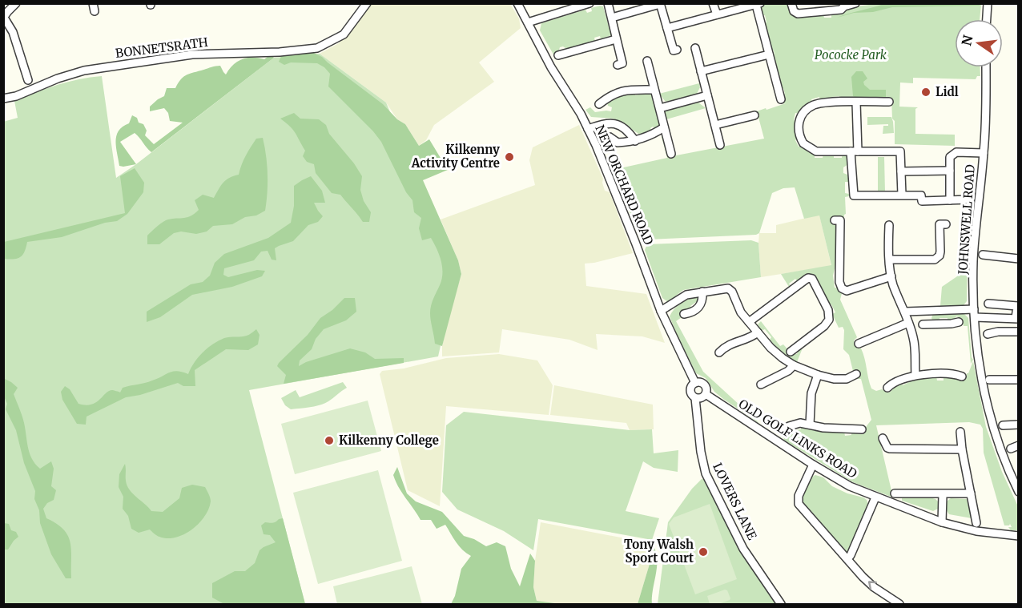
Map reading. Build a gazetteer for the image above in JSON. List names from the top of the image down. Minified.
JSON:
{"streets":{"street":["BONNETSRATH","NEW ORCHARD ROAD","JOHNSWELL ROAD","OLD GOLF LINKS ROAD","LOVERS LANE"]},"crossings":[["NEW ORCHARD ROAD","OLD GOLF LINKS ROAD"],["NEW ORCHARD ROAD","LOVERS LANE"],["OLD GOLF LINKS ROAD","LOVERS LANE"]],"parks":["Pococke Park"],"places":["Lidl","Kilkenny Activity Centre","Kilkenny College","Tony Walsh Sport Court"],"north":"left"}
